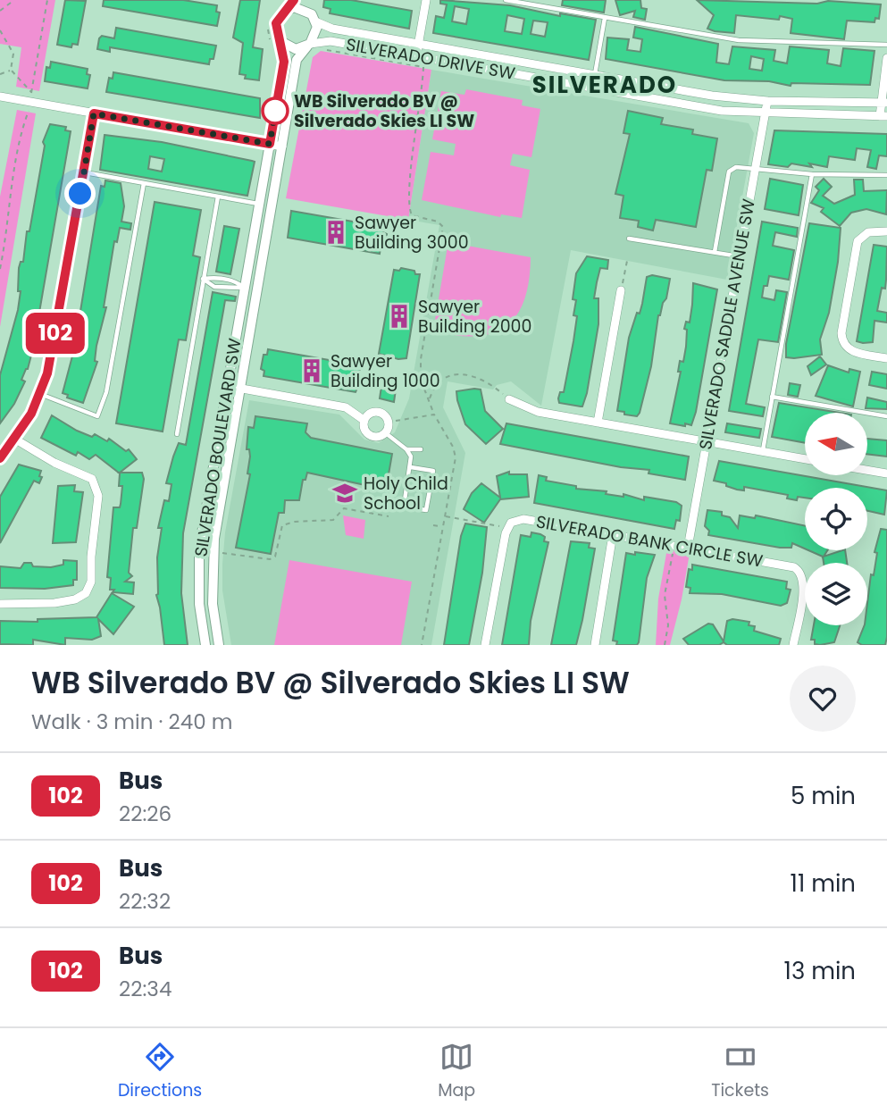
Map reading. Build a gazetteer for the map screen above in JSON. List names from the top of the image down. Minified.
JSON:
{"streets":{"street":["SILVERADO DRIVE SW","SILVERADO SADDLE AVENUE SW","SILVERADO BOULEVARD SW","SILVERADO BANK CIRCLE SW"]},"crossings":[["SILVERADO DRIVE SW","SILVERADO SADDLE AVENUE SW"],["SILVERADO DRIVE SW","SILVERADO BOULEVARD SW"],["SILVERADO SADDLE AVENUE SW","SILVERADO BANK CIRCLE SW"]],"districts":["SILVERADO"],"places":{"other":["WB Silverado BV @ Silverado Skies LI SW"],"building":["Sawyer Building 3000","Sawyer Building 2000","Sawyer Building 1000"],"school or university":["Holy Child School"]},"lines":["bus line 102"],"north":"left","page":{"on_map":"102","heading":["WB Silverado BV @ Silverado Skies LI SW","Walk · 3 min · 240 m"],"list":[{"mark":"102","name":"Bus","note":"22:26","value":"5 min"},{"mark":"102","name":"Bus","note":"22:32","value":"11 min"},{"mark":"102","name":"Bus","note":"22:34","value":"13 min"}],"tabs":["Directions","Map","Tickets"]}}
